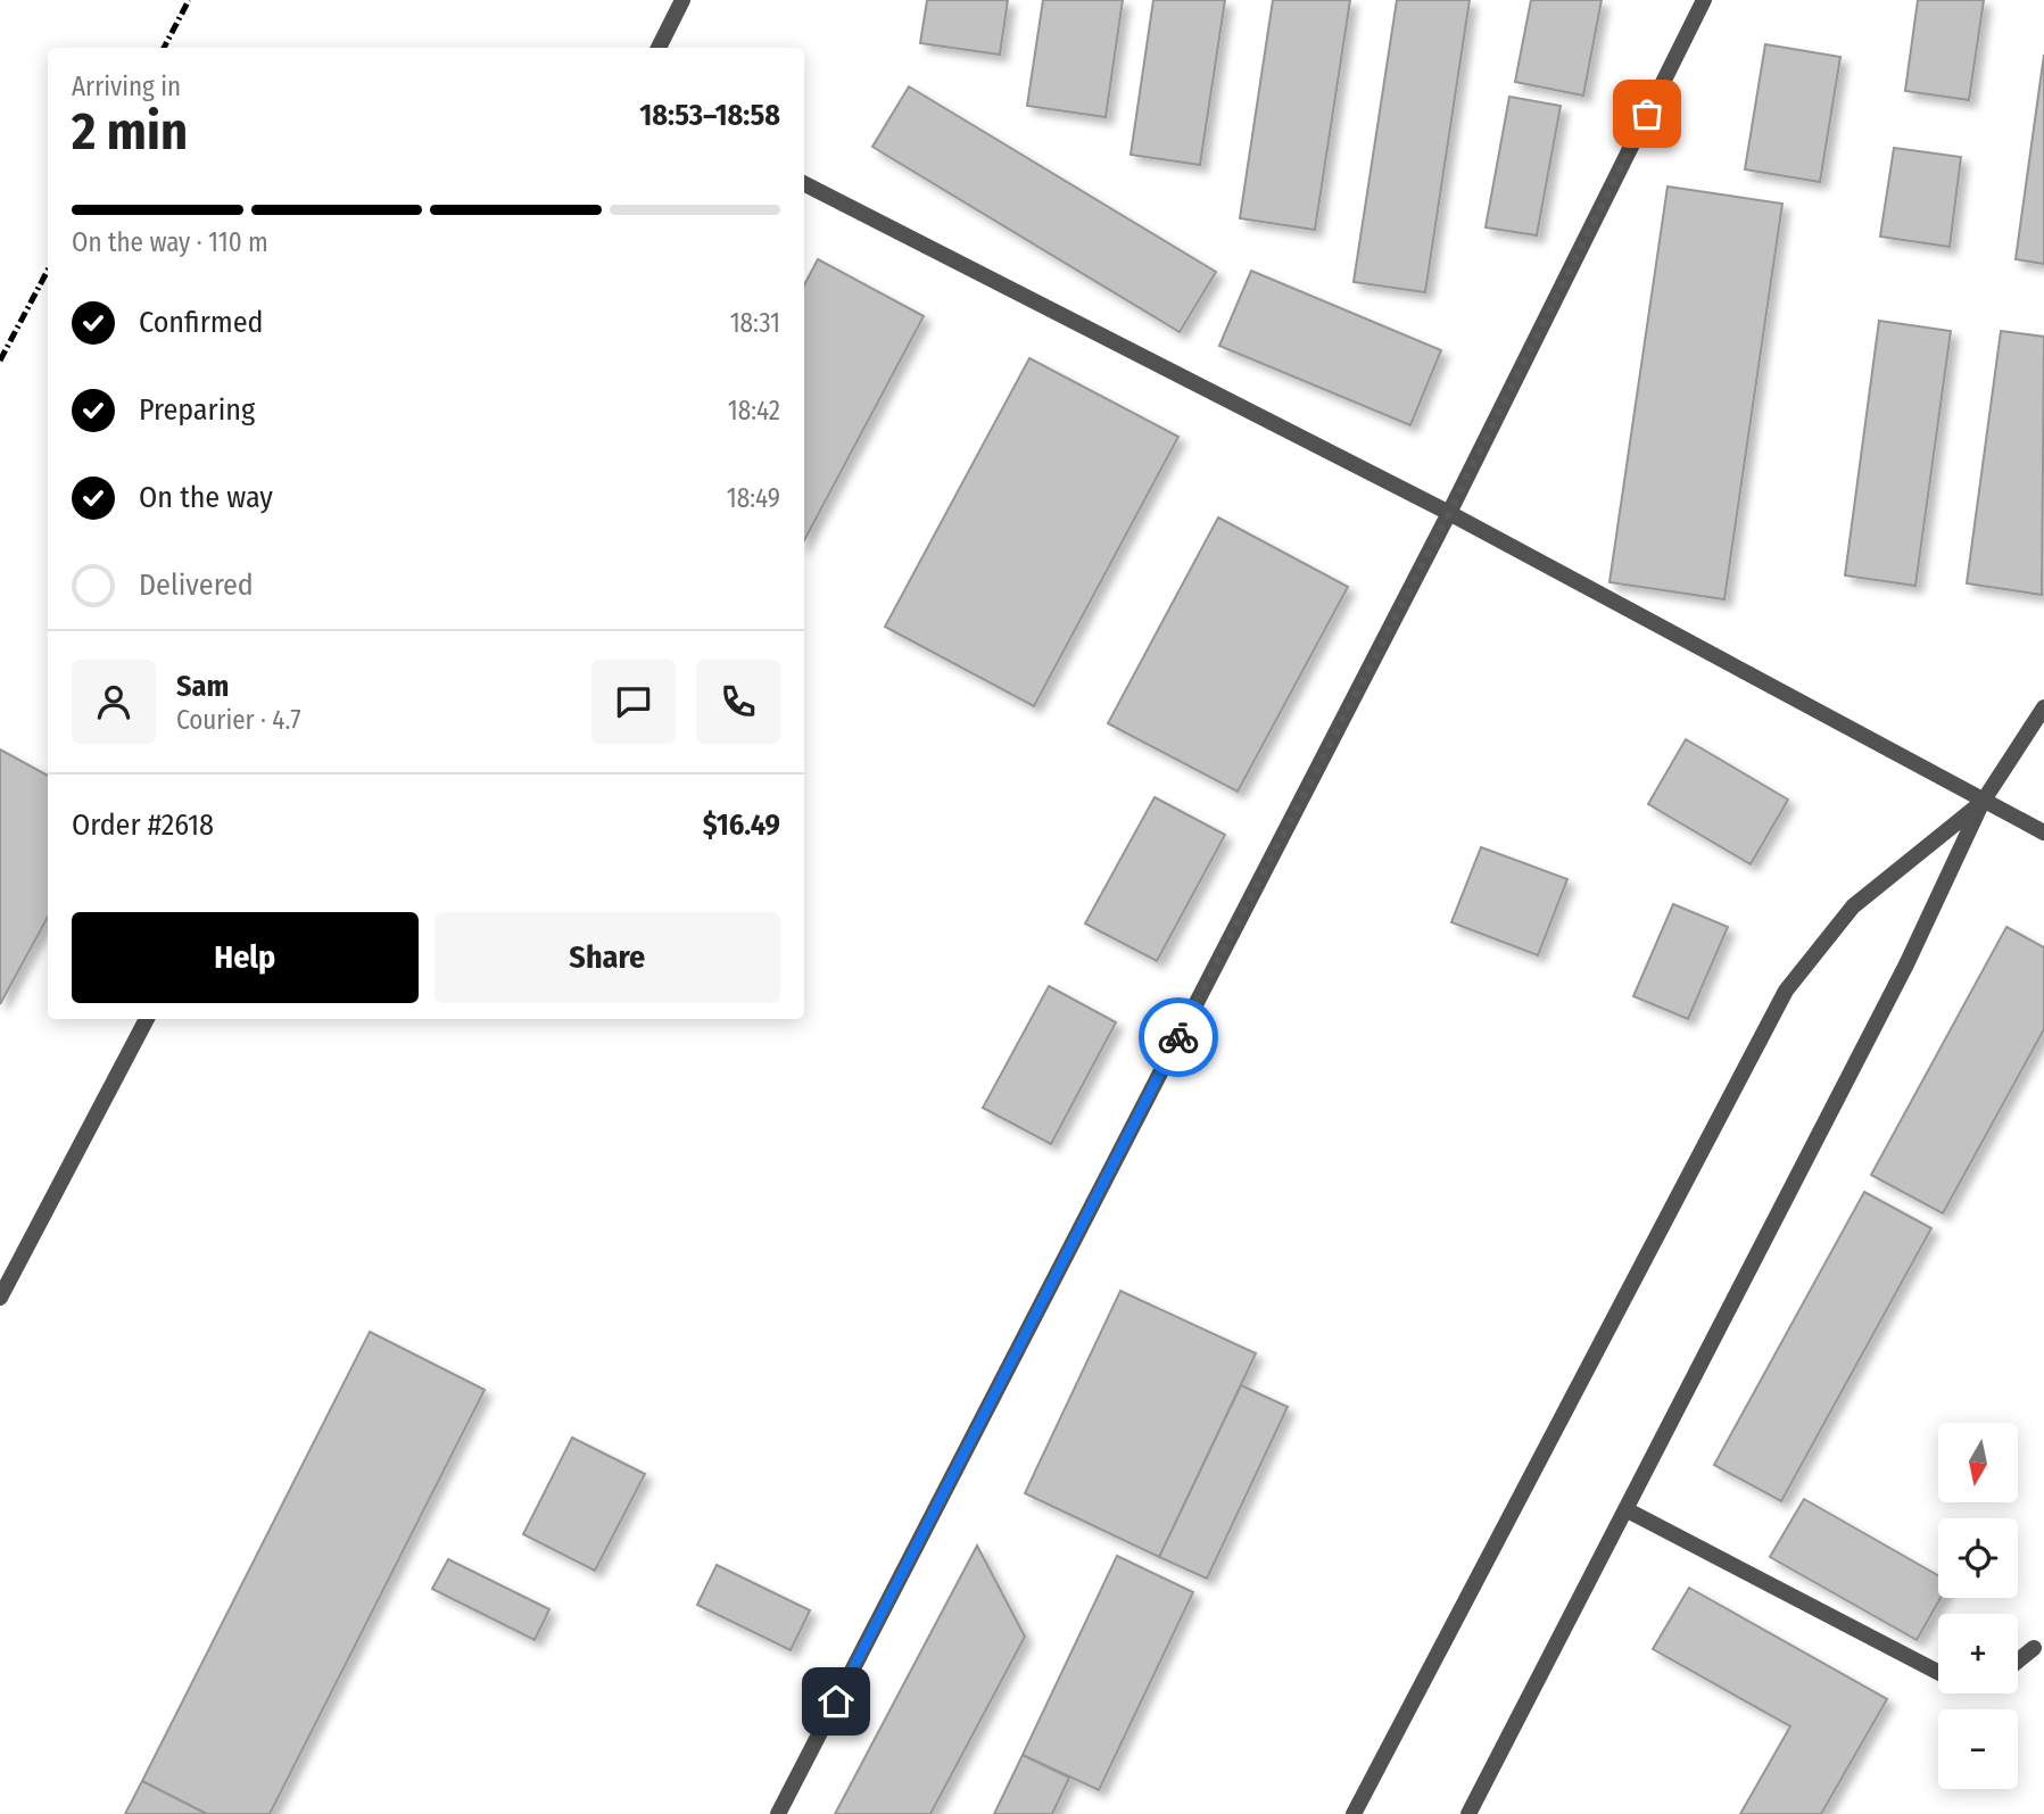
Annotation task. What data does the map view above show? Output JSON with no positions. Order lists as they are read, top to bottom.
{
  "north": "bottom",
  "page": {
    "heading": ["2 min", "Arriving in", "18:53–18:58"],
    "panel": [
      "Sam",
      "Courier · 4.7",
      "Order #2618",
      "$16.49"
    ],
    "bar": "On the way · 110 m",
    "list": [
      ["Confirmed", "18:31"],
      ["Preparing", "18:42"],
      ["On the way", "18:49"],
      "Delivered"
    ],
    "buttons": ["Help", "Share"],
    "map_buttons": ["+", "−"]
  }
}
